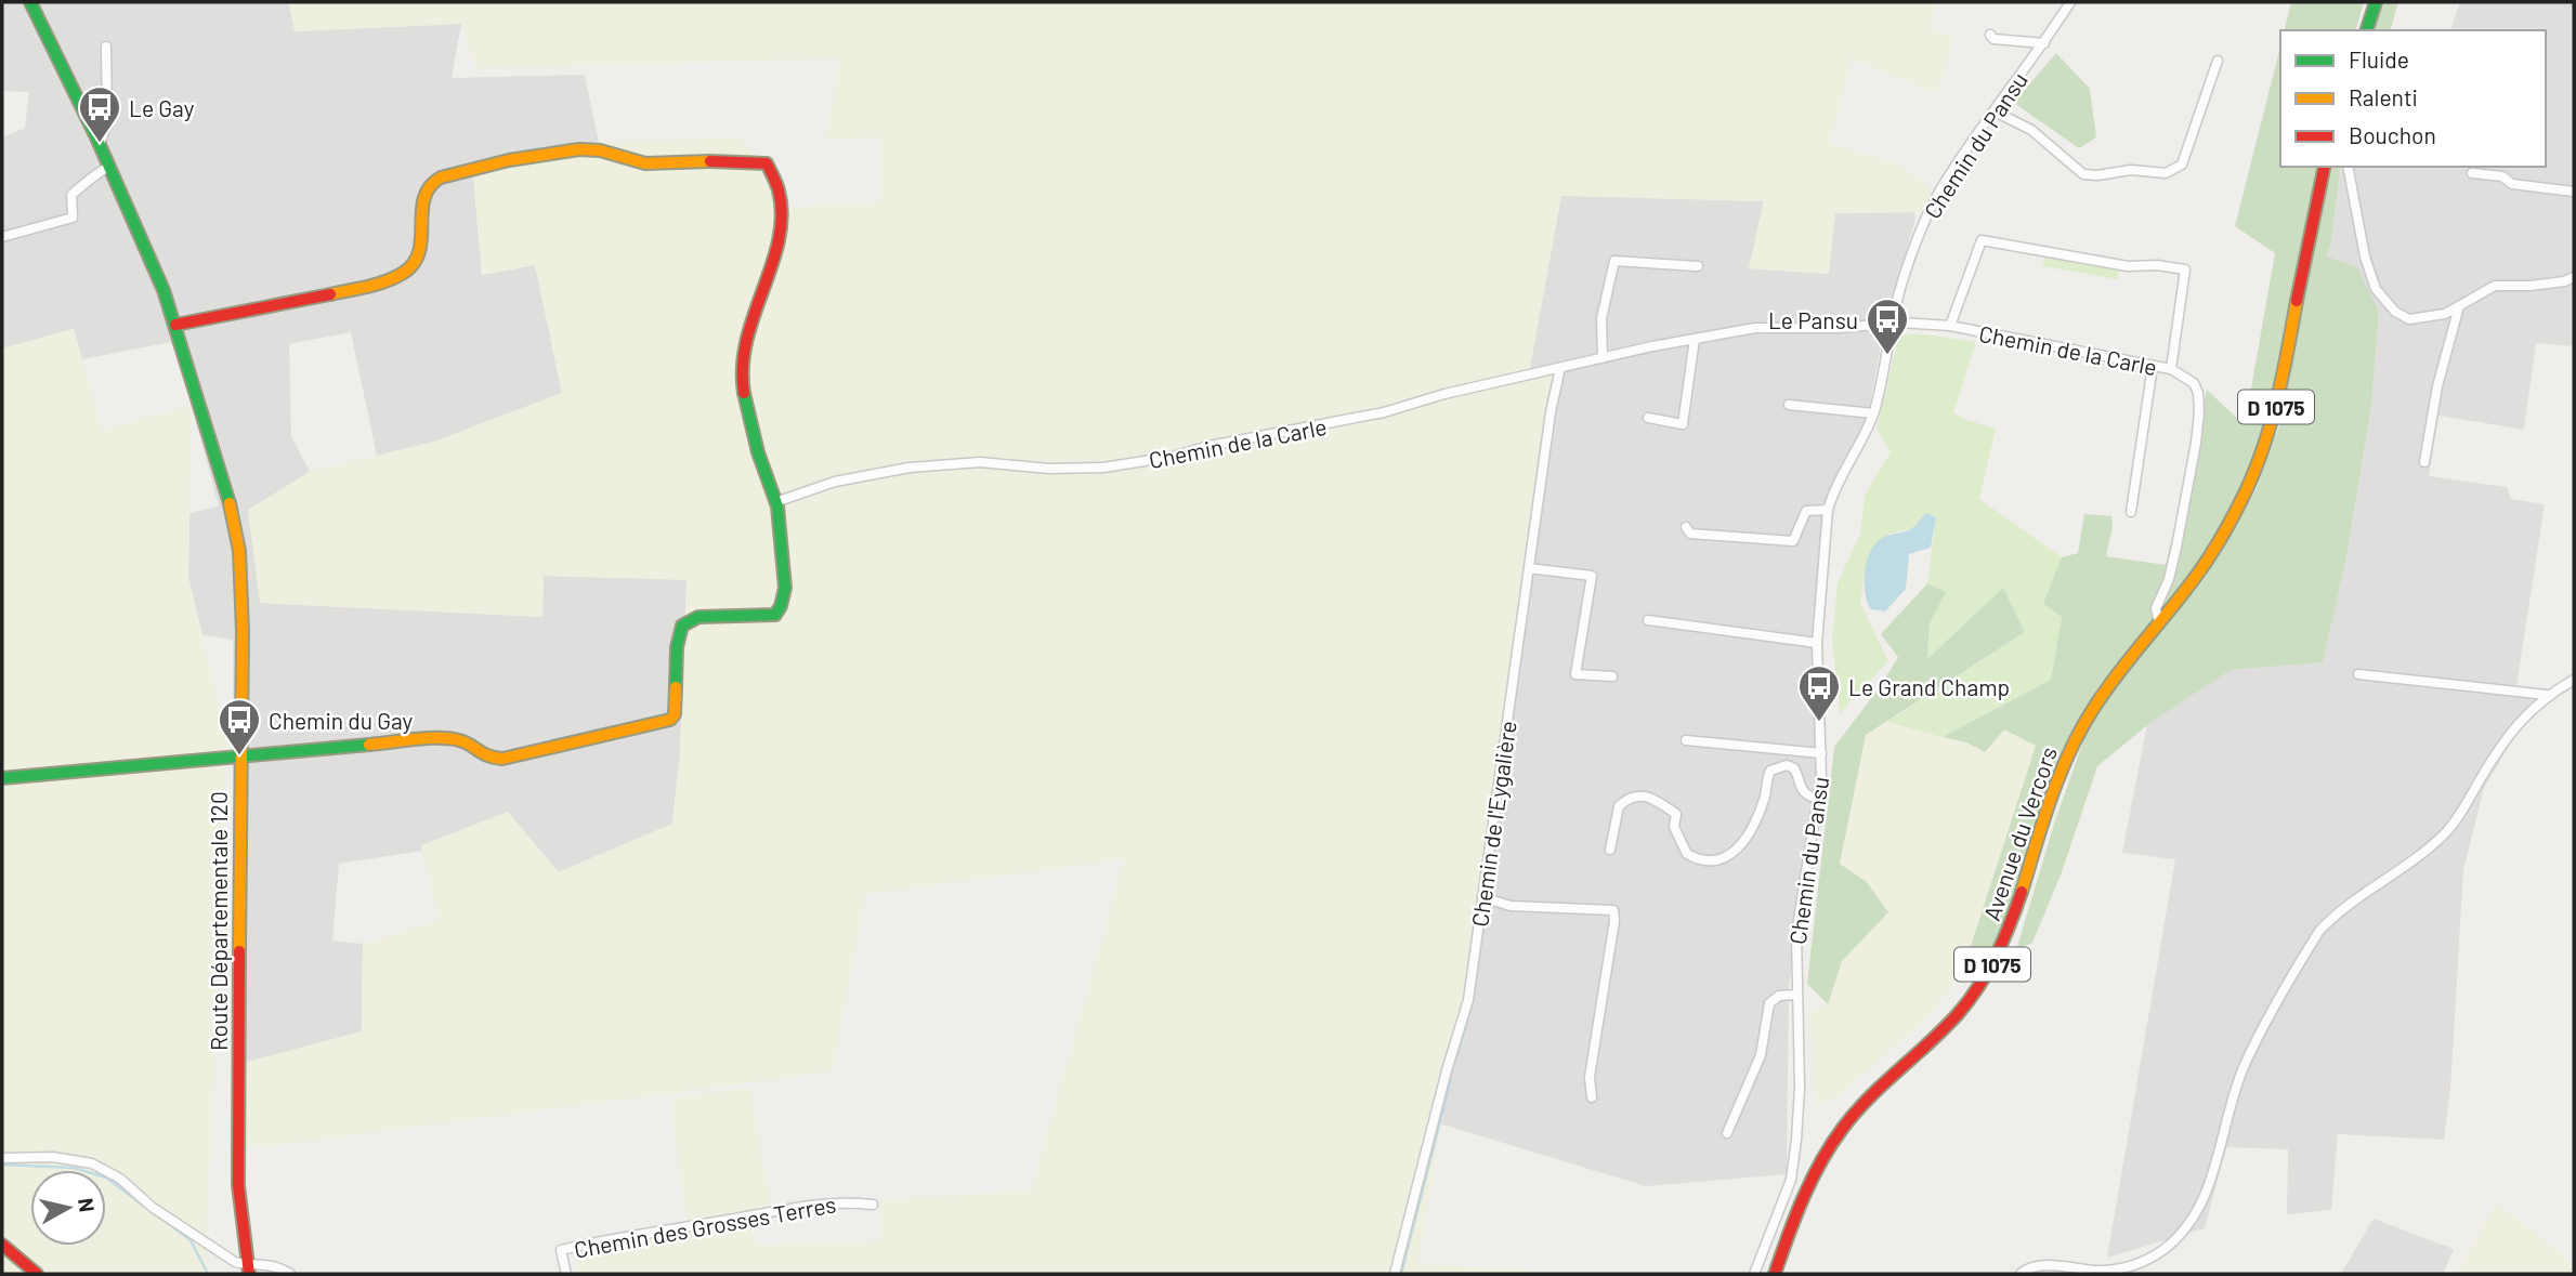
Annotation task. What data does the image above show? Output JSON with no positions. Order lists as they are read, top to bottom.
{
  "streets": {
    "street": [
      "Chemin du Pansu",
      "Chemin de la Carle",
      "D 1075",
      "Chemin de l'Eygalière",
      "Avenue du Vercors",
      "Route Départementale 120",
      "Chemin des Grosses Terres"
    ]
  },
  "crossings": [
    ["Chemin du Pansu", "Chemin de la Carle"],
    ["Chemin de la Carle", "Chemin de l'Eygalière"],
    ["Chemin de la Carle", "Avenue du Vercors"]
  ],
  "places": {
    "bus stop": [
      "Le Gay",
      "Le Pansu",
      "Le Grand Champ",
      "Chemin du Gay"
    ]
  },
  "legend": ["Fluide", "Ralenti", "Bouchon"],
  "north": "right"
}
